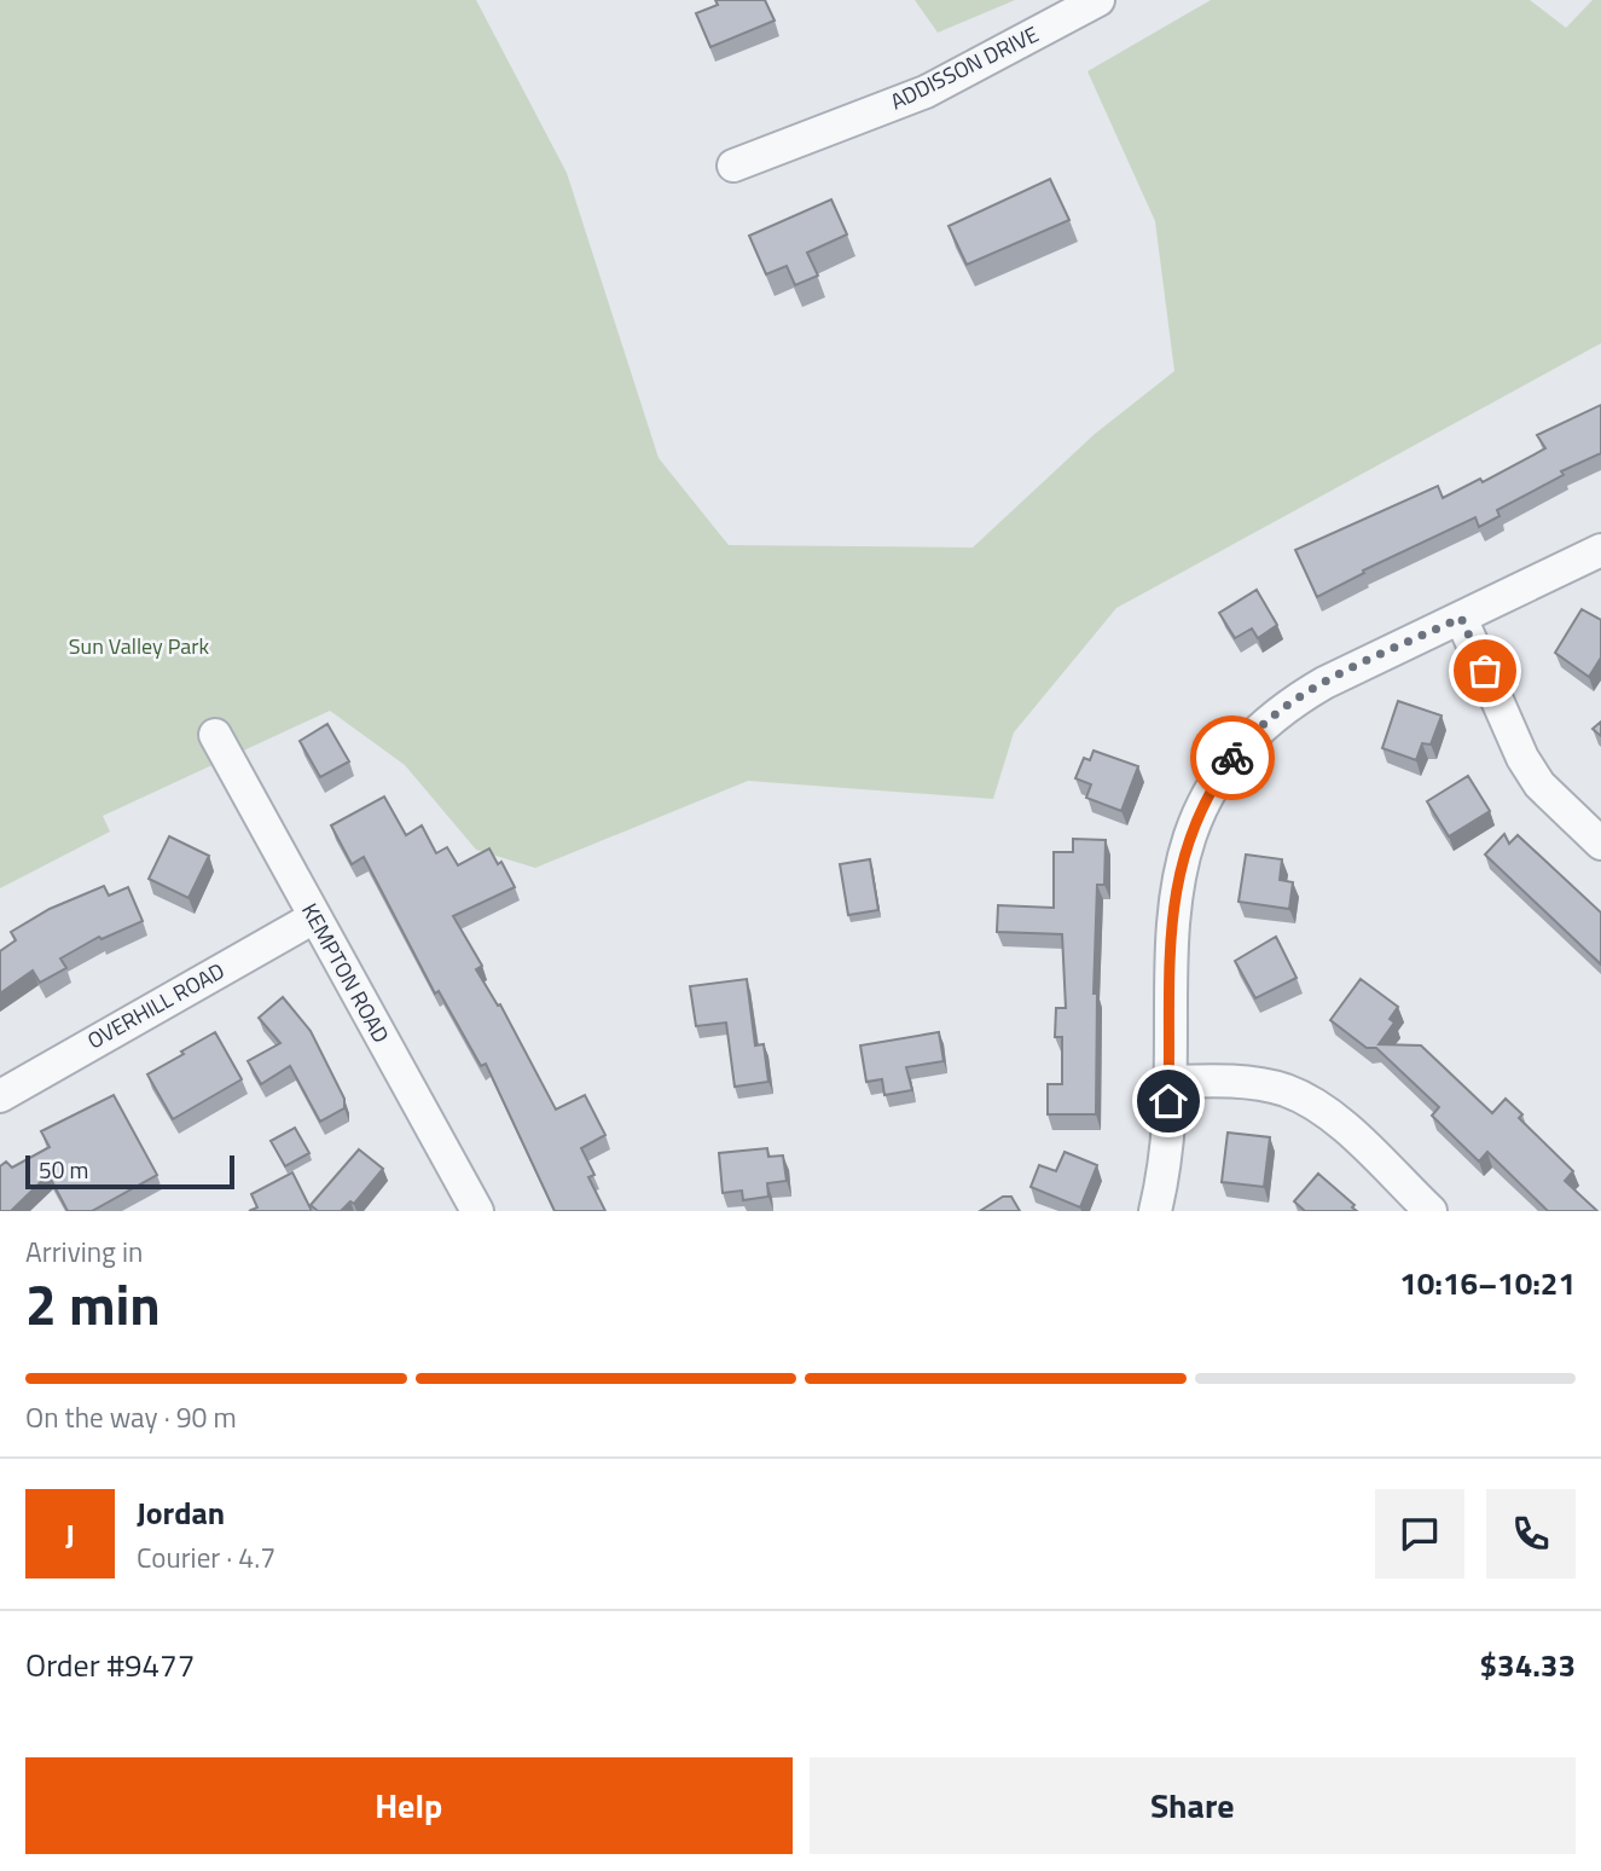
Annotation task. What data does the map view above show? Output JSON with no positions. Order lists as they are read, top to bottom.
{
  "streets": {
    "street": ["ADDISSON DRIVE", "KEMPTON ROAD", "OVERHILL ROAD"]
  },
  "crossings": [
    ["KEMPTON ROAD", "OVERHILL ROAD"]
  ],
  "parks": ["Sun Valley Park"],
  "scale_bar": "50 m",
  "page": {
    "scale": "50 m",
    "heading": ["2 min", "Arriving in", "10:16–10:21"],
    "panel": [
      "Jordan",
      "Courier · 4.7",
      "Order #9477",
      "$34.33"
    ],
    "bar": "On the way · 90 m",
    "round": "J",
    "buttons": ["Help", "Share"]
  }
}
